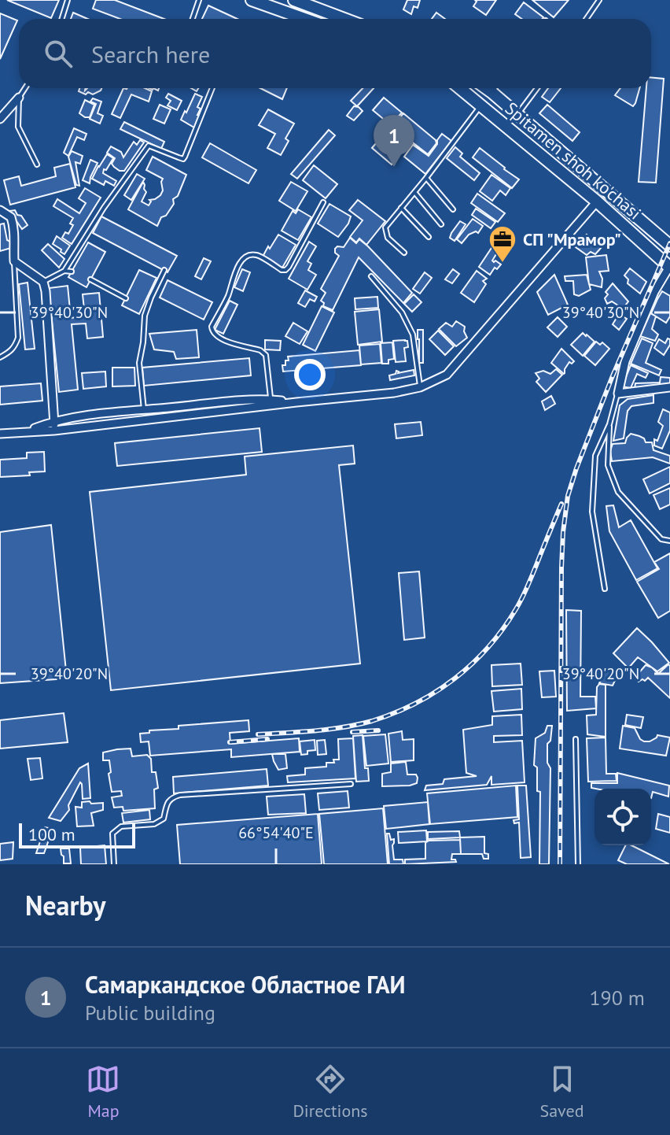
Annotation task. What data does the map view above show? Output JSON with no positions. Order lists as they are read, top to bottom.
{
  "streets": {
    "main road": ["Spitamen shoh ko'chasi"]
  },
  "places": {
    "office": ["СП \"Мрамор\""]
  },
  "scale_bar": "100 m",
  "page": {
    "search": "Search here",
    "pins": "1",
    "scale": "100 m",
    "heading": "Nearby",
    "list": [
      {
        "mark": "1",
        "name": "Самаркандское Областное ГАИ",
        "note": "Public building",
        "value": "190 m"
      }
    ],
    "nav": ["Map", "Directions", "Saved"]
  },
  "coordinates": ["39°40'30\"N", "39°40'20\"N", "66°54'40\"E"]
}
